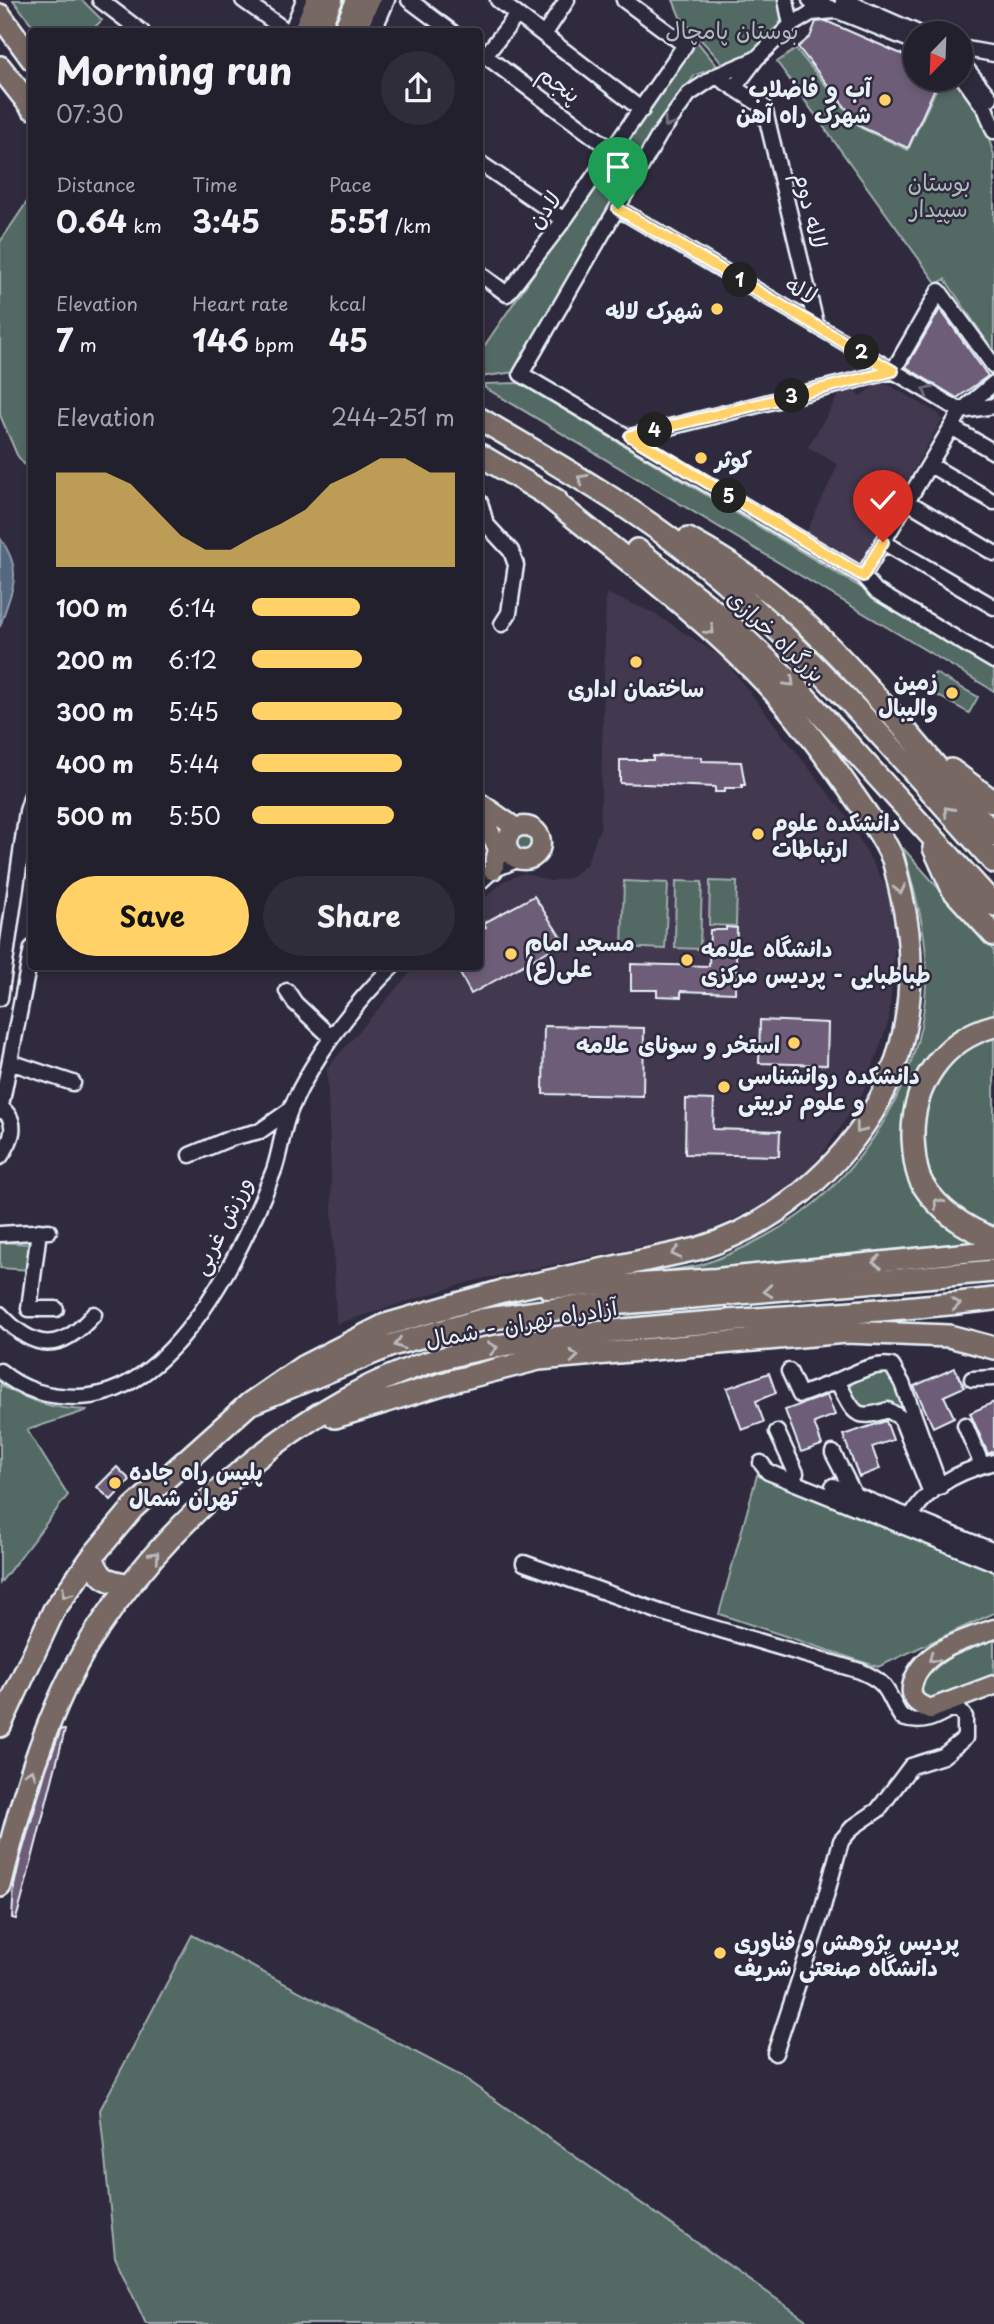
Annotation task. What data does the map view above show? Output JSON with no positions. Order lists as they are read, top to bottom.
{
  "streets": {
    "highway": ["بزرگراه خرازی", "آزادراه تهران - شمال"],
    "street": [
      "پنجم",
      "لادن",
      "لاله دوم",
      "لاله",
      "ورزش غربی"
    ]
  },
  "crossings": [
    ["پنجم", "لادن"],
    ["لاله دوم", "لاله"]
  ],
  "parks": ["بوستان پامچال", "بوستان سپیدار"],
  "places": [
    "آب و فاضلاب شهرک راه آهن",
    "شهرک لاله",
    "کوثر",
    "ساختمان اداری",
    "زمین والیبال",
    "دانشکده علوم ارتباطات",
    "مسجد امام علی(ع)",
    "دانشگاه علامه طباطبایی - پردیس مرکزی",
    "استخر و سونای علامه",
    "دانشکده روانشناسی و علوم تربیتی",
    "پلیس راه جاده تهران شمال",
    "پردیس پژوهش و فناوری دانشگاه صنعتی شریف"
  ],
  "north": "bottom left",
  "page": {
    "heading": ["Morning run", "07:30"],
    "stats": [
      ["Distance", "0.64 km"],
      ["Time", "3:45"],
      ["Pace", "5:51 /km"],
      ["Elevation", "7 m"],
      ["Heart rate", "146 bpm"],
      ["kcal", "45"]
    ],
    "pins": [
      "1",
      "2",
      "3",
      "4",
      "5"
    ],
    "chart": ["Elevation", "244–251 m"],
    "list": [
      {
        "name": "100 m",
        "note": "6:14"
      },
      {
        "name": "200 m",
        "note": "6:12"
      },
      {
        "name": "300 m",
        "note": "5:45"
      },
      {
        "name": "400 m",
        "note": "5:44"
      },
      {
        "name": "500 m",
        "note": "5:50"
      }
    ],
    "buttons": ["Save", "Share"]
  }
}
